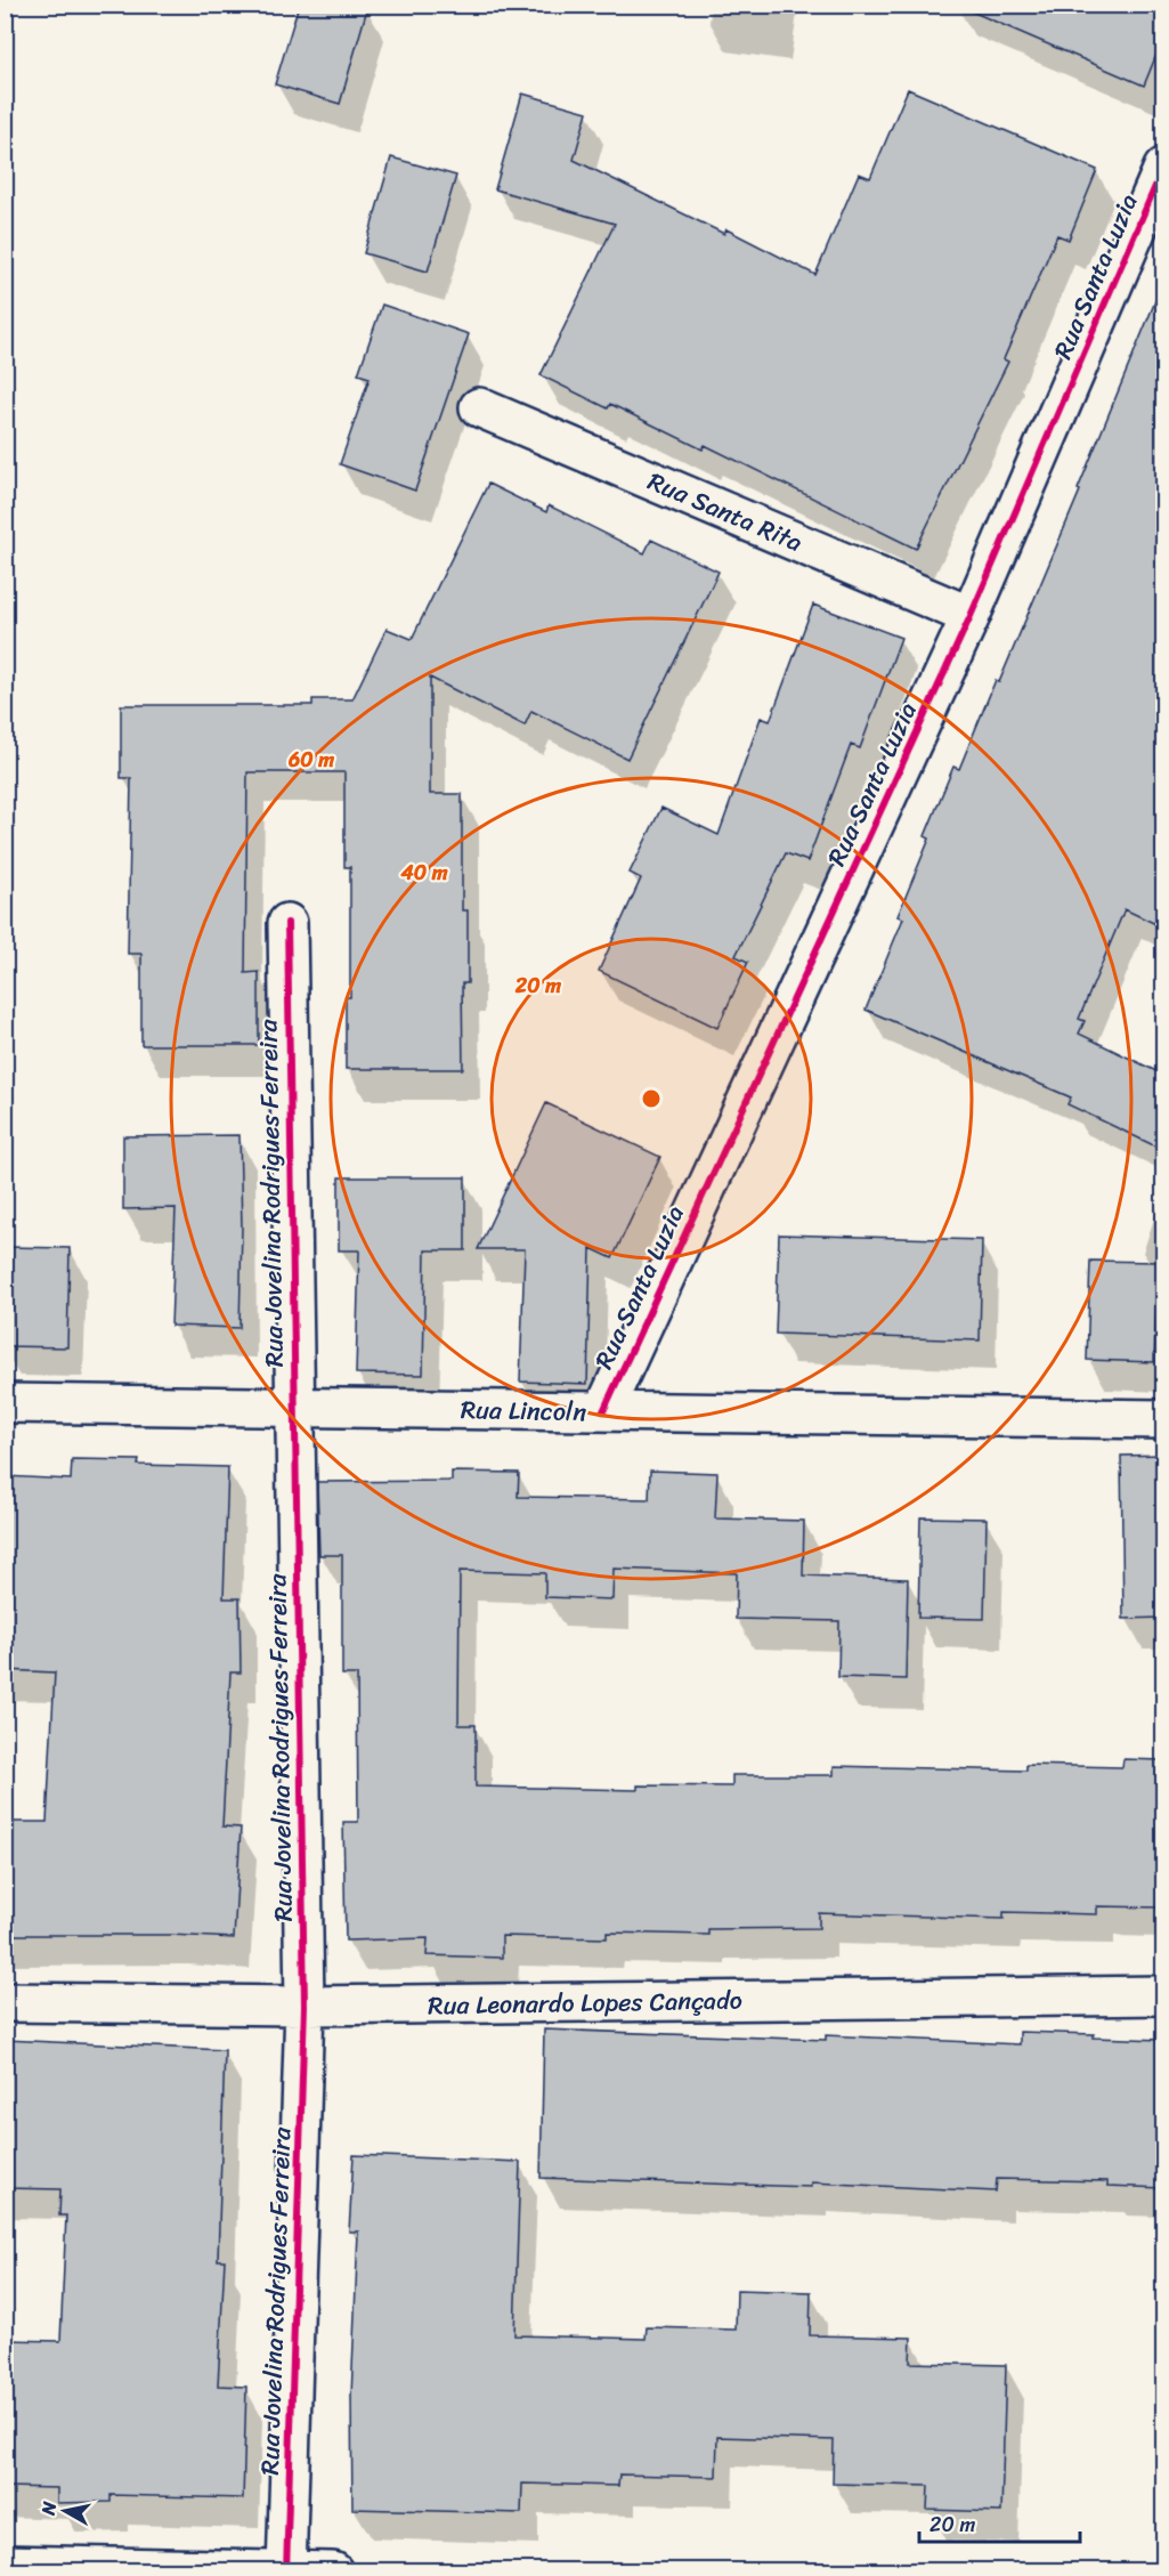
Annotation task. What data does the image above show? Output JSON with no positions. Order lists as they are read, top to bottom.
{
  "streets": {
    "street": [
      "Rua Santa Luzia",
      "Rua Santa Rita",
      "Rua Jovelina Rodrigues Ferreira",
      "Rua Lincoln",
      "Rua Leonardo Lopes Cançado"
    ]
  },
  "crossings": [
    ["Rua Santa Luzia", "Rua Santa Rita"],
    ["Rua Santa Luzia", "Rua Lincoln"],
    ["Rua Jovelina Rodrigues Ferreira", "Rua Lincoln"],
    ["Rua Jovelina Rodrigues Ferreira", "Rua Leonardo Lopes Cançado"]
  ],
  "scale_bar": "20 m",
  "north": "left",
  "rings": ["60 m", "40 m", "20 m"]
}
